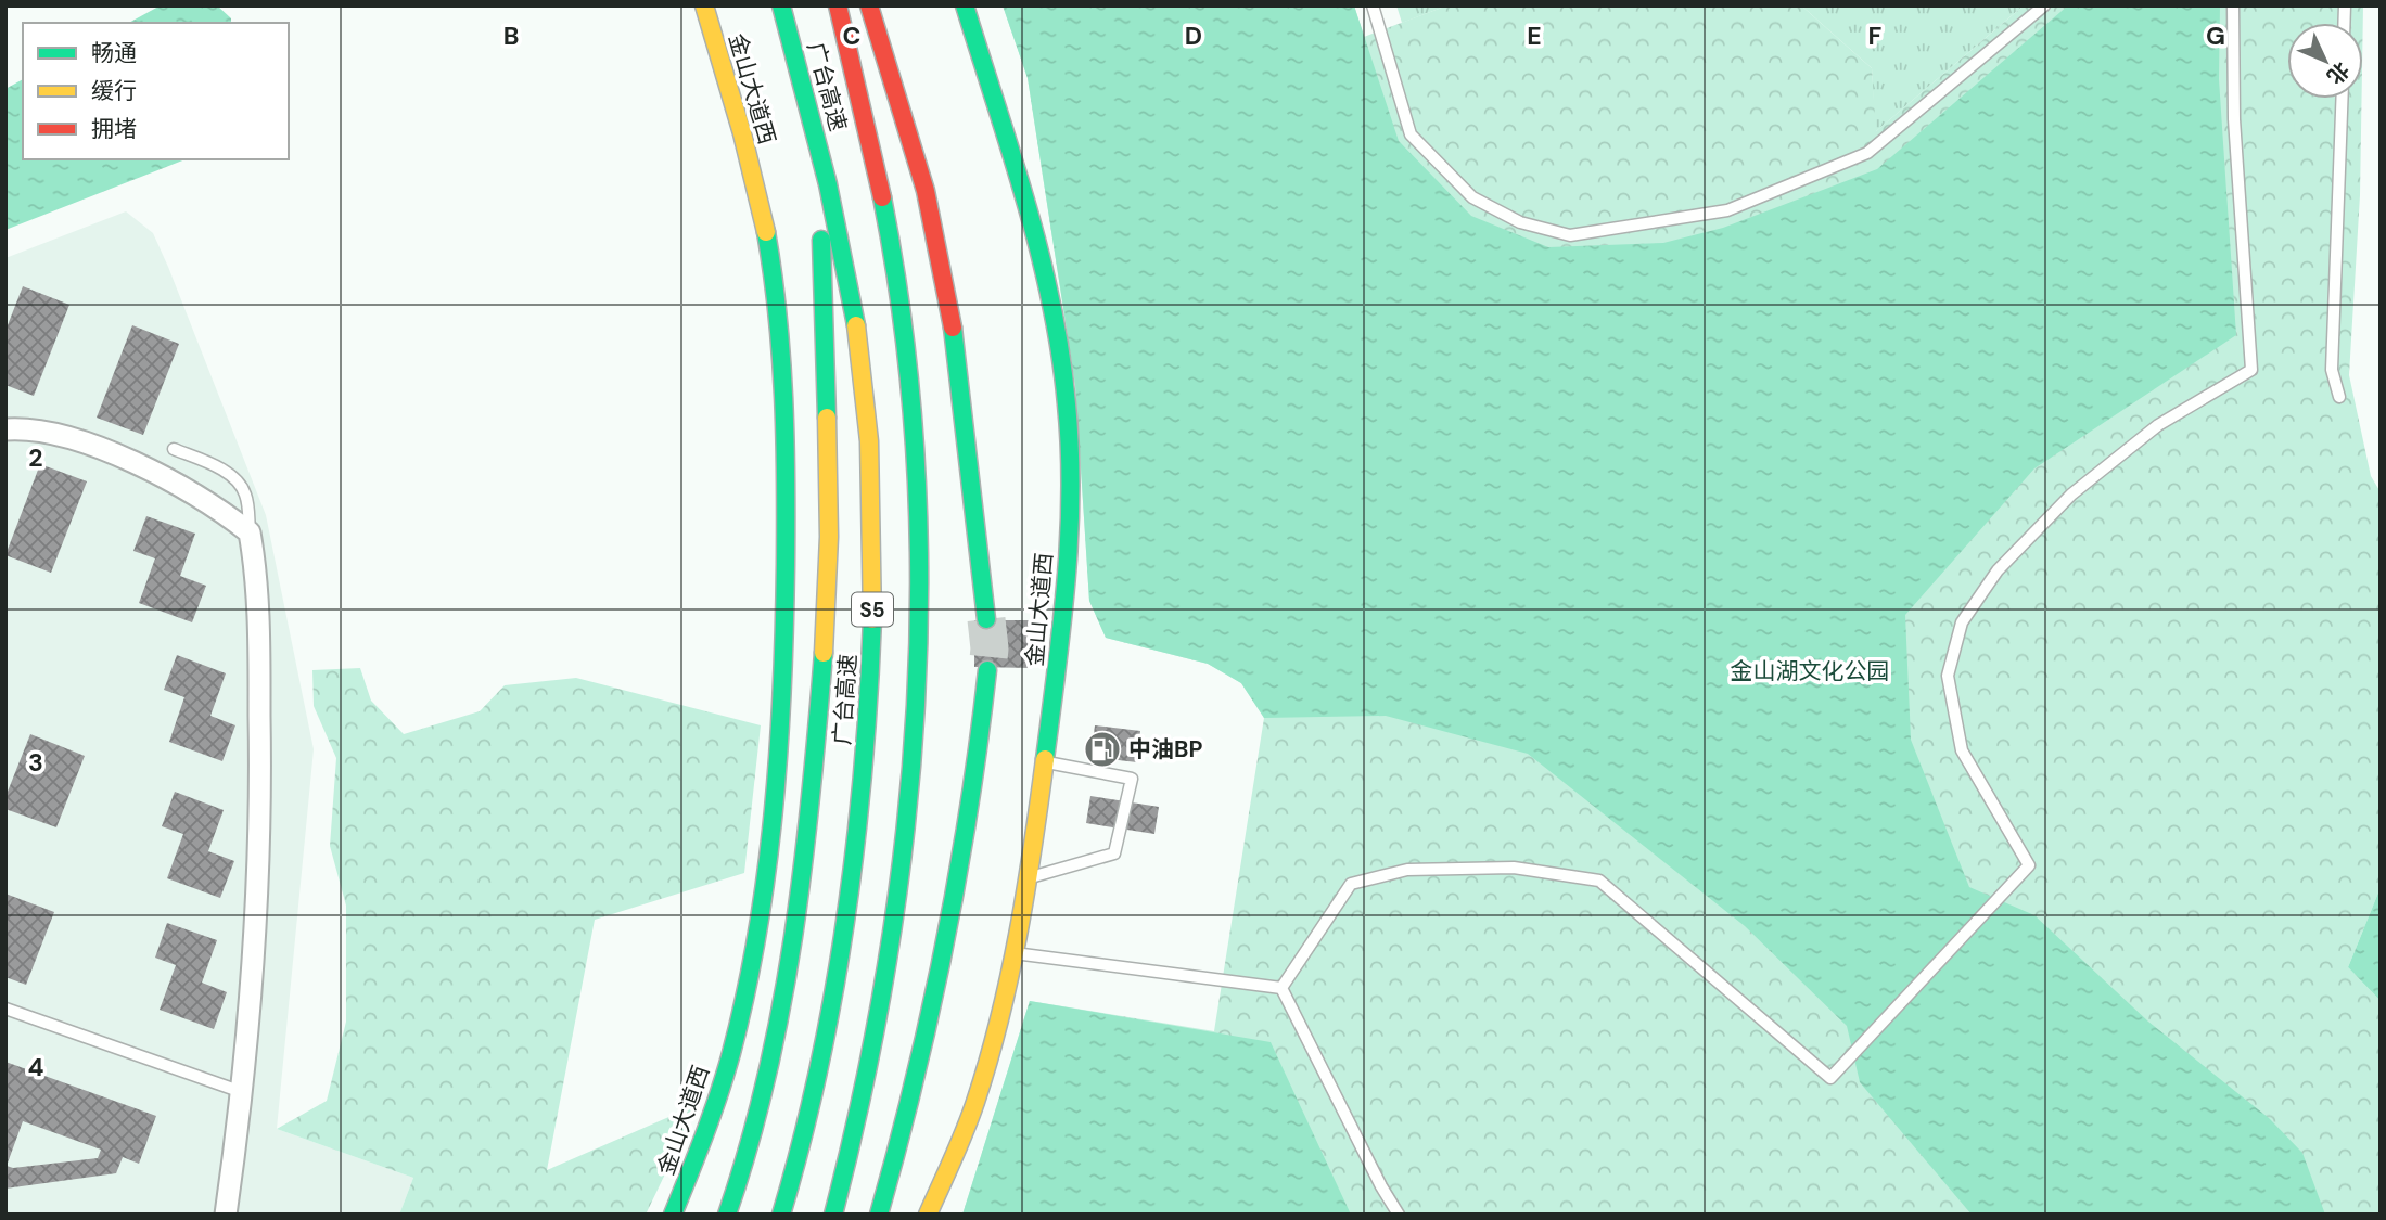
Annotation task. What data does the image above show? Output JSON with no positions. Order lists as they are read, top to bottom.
{
  "streets": {
    "main road": ["广台高速", "金山大道西", "S5"]
  },
  "parks": ["金山湖文化公园"],
  "places": {
    "fuel station": ["中油BP"]
  },
  "legend": ["畅通", "缓行", "拥堵"],
  "north": "bottom right",
  "grid": {
    "columns": [
      "B",
      "C",
      "D",
      "E",
      "F",
      "G"
    ],
    "rows": ["2", "3", "4"]
  }
}
